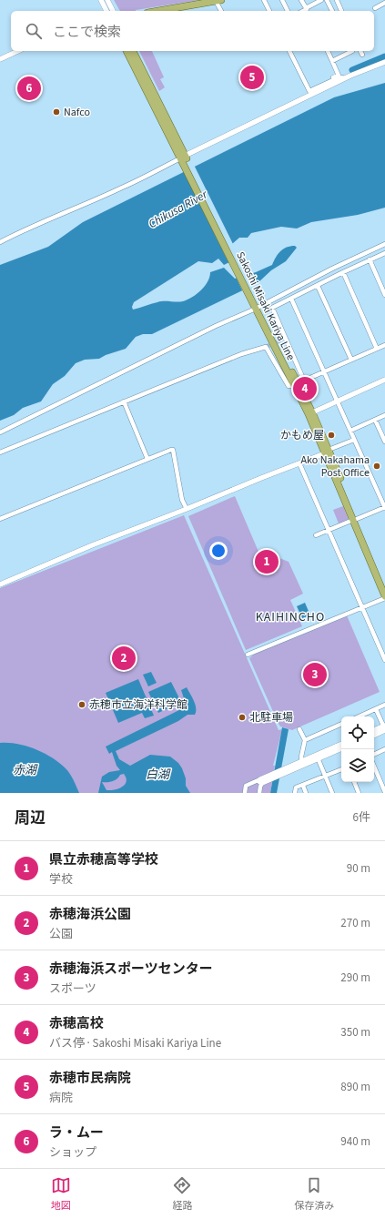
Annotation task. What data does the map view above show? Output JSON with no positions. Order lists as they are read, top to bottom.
{
  "streets": {
    "main road": ["Sakoshi Misaki Kariya Line"]
  },
  "districts": ["KAIHINCHO"],
  "water": ["Chikusa River", "赤湖", "白湖"],
  "places": [
    "Nafco",
    "かもめ屋",
    "Ako Nakahama Post Office",
    "赤穂市立海洋科学館",
    "北駐車場"
  ],
  "page": {
    "search": "ここで検索",
    "pins": [
      "5",
      "6",
      "4",
      "1",
      "2",
      "3"
    ],
    "heading": ["周辺", "6件"],
    "list": [
      {
        "mark": "1",
        "name": "県立赤穂高等学校",
        "note": "学校",
        "value": "90 m"
      },
      {
        "mark": "2",
        "name": "赤穂海浜公園",
        "note": "公園",
        "value": "270 m"
      },
      {
        "mark": "3",
        "name": "赤穂海浜スポーツセンター",
        "note": "スポーツ",
        "value": "290 m"
      },
      {
        "mark": "4",
        "name": "赤穂高校",
        "note": "バス停 · Sakoshi Misaki Kariya Line",
        "value": "350 m"
      },
      {
        "mark": "5",
        "name": "赤穂市民病院",
        "note": "病院",
        "value": "890 m"
      },
      {
        "mark": "6",
        "name": "ラ・ムー",
        "note": "ショップ",
        "value": "940 m"
      }
    ],
    "nav": ["地図", "経路", "保存済み"]
  }
}
